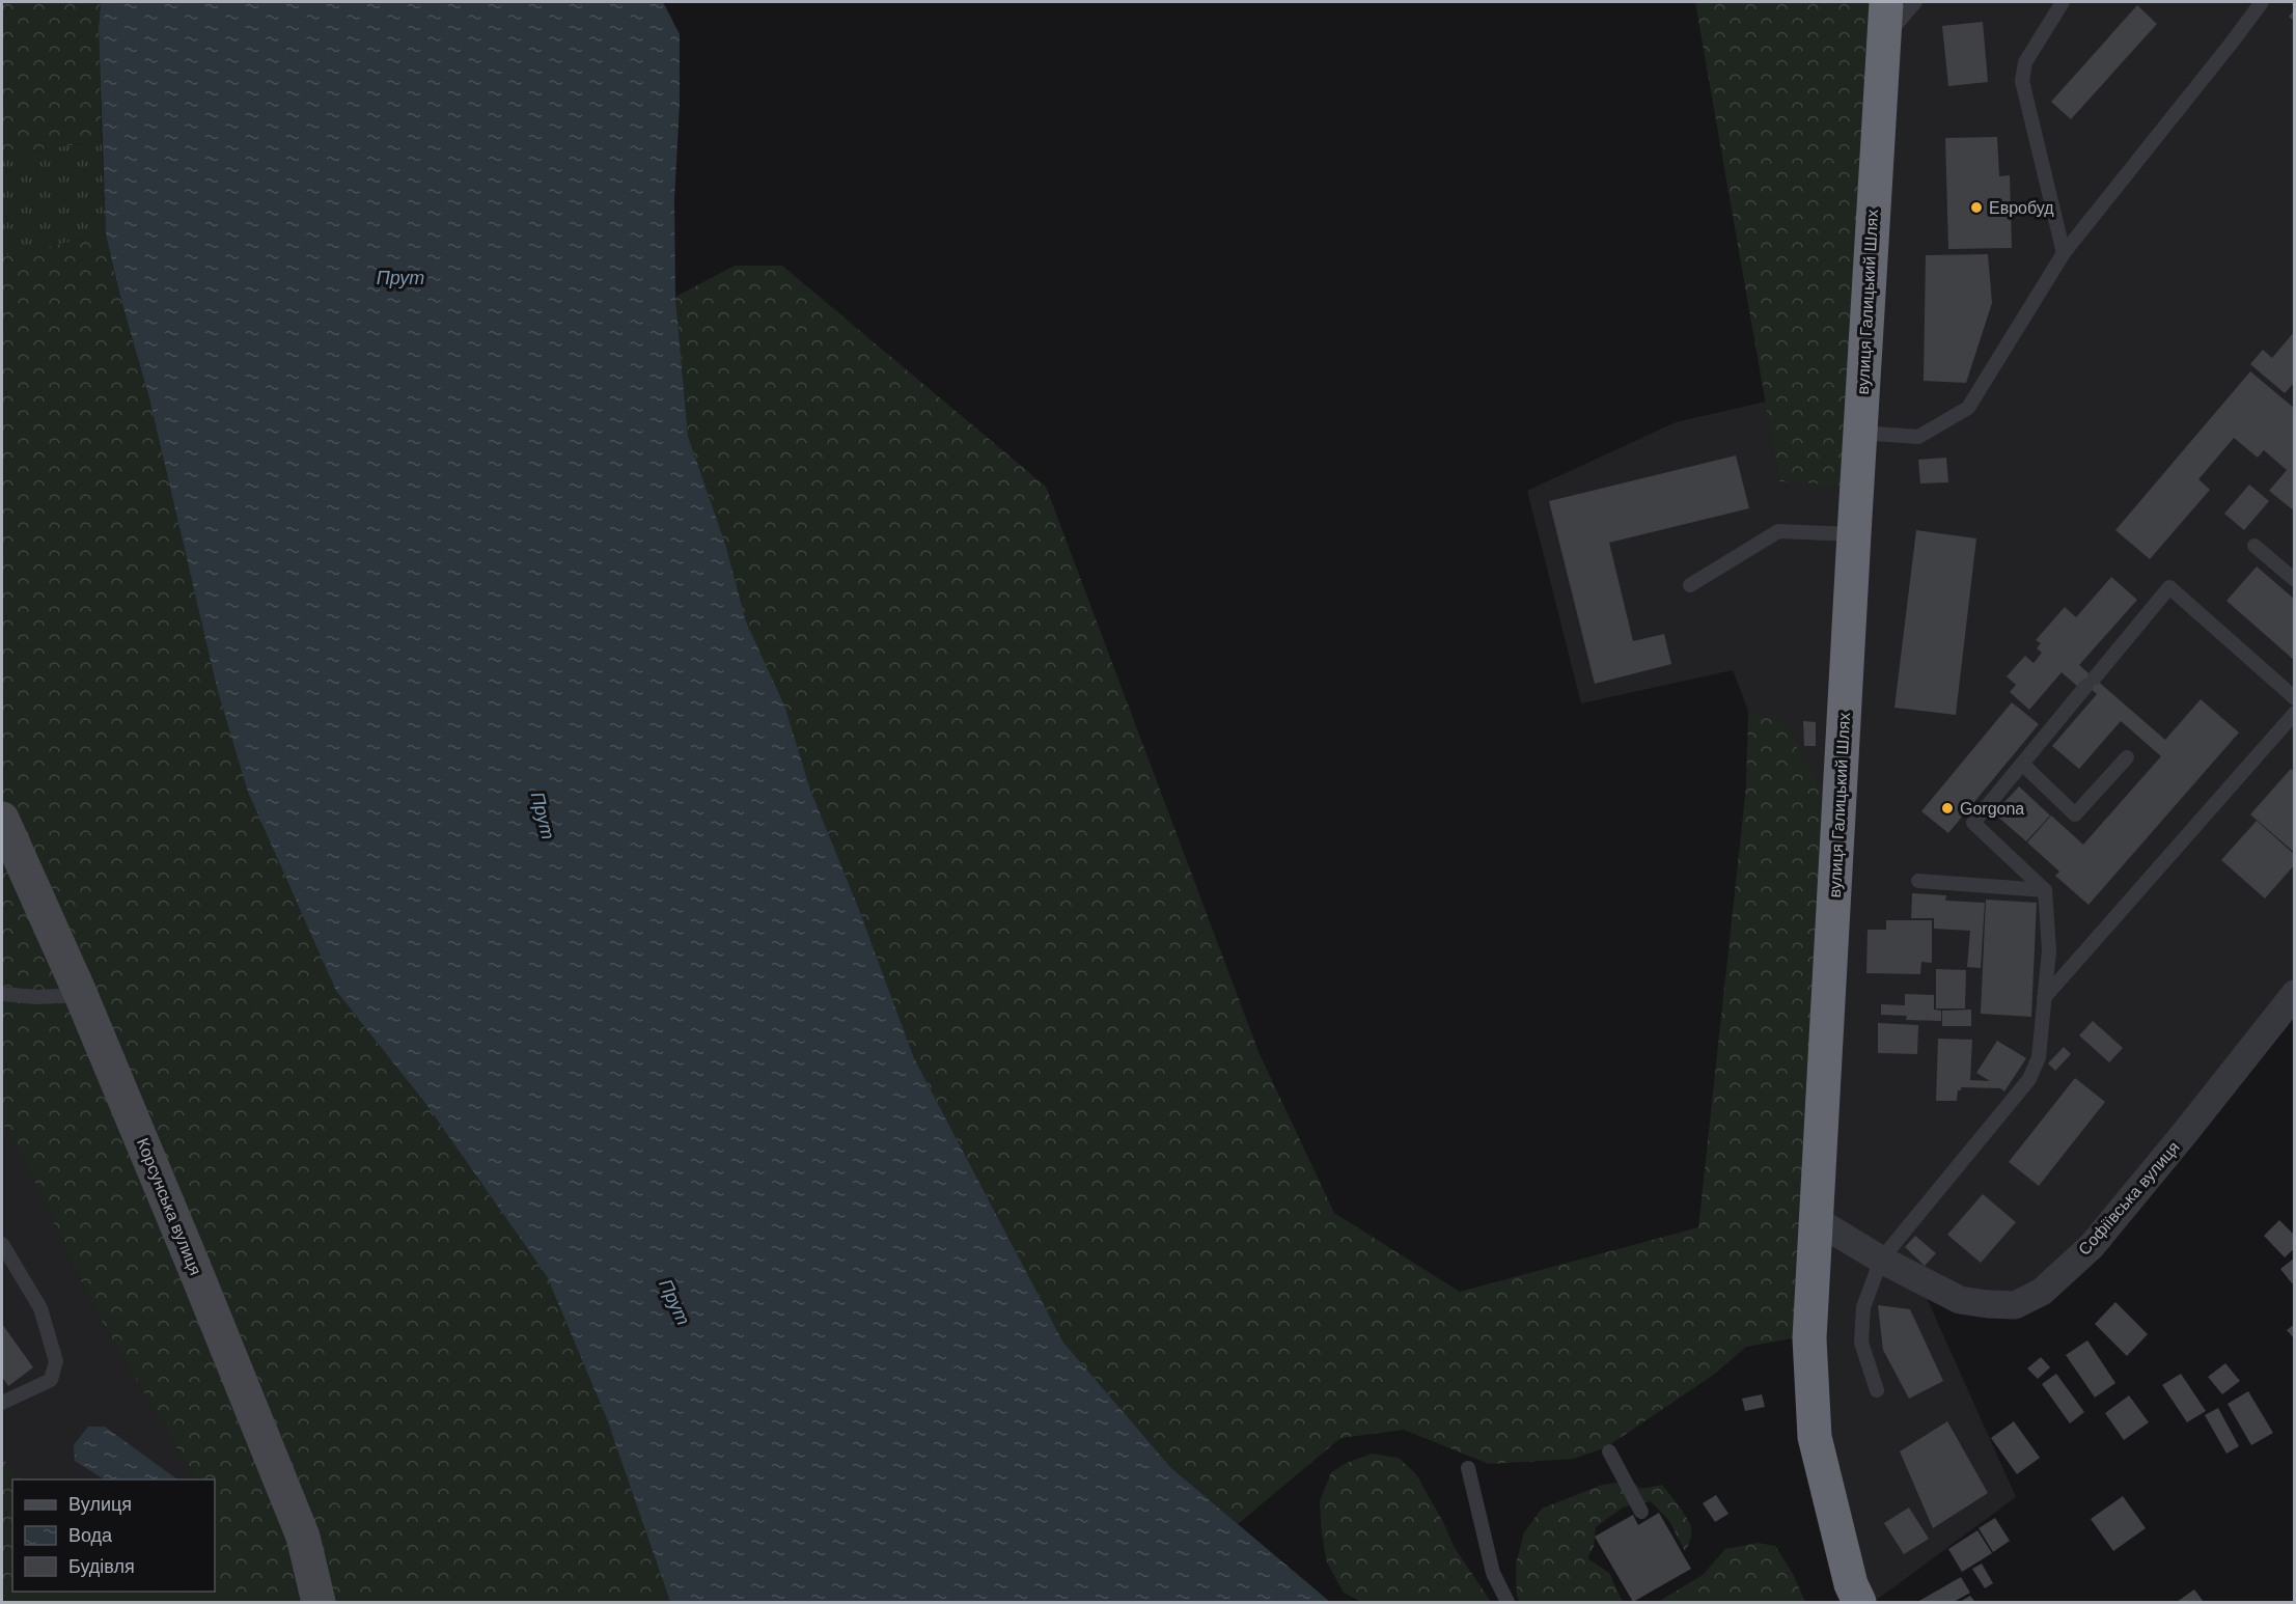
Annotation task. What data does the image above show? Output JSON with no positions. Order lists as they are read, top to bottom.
{
  "streets": {
    "highway": ["вулиця Галицький Шлях"],
    "main road": ["Корсунська вулиця"],
    "street": ["Софіївська вулиця"]
  },
  "crossings": [
    ["вулиця Галицький Шлях", "Софіївська вулиця"]
  ],
  "water": ["Прут"],
  "places": ["Евробуд", "Gorgona"],
  "legend": ["Вулиця", "Вода", "Будівля"]
}
